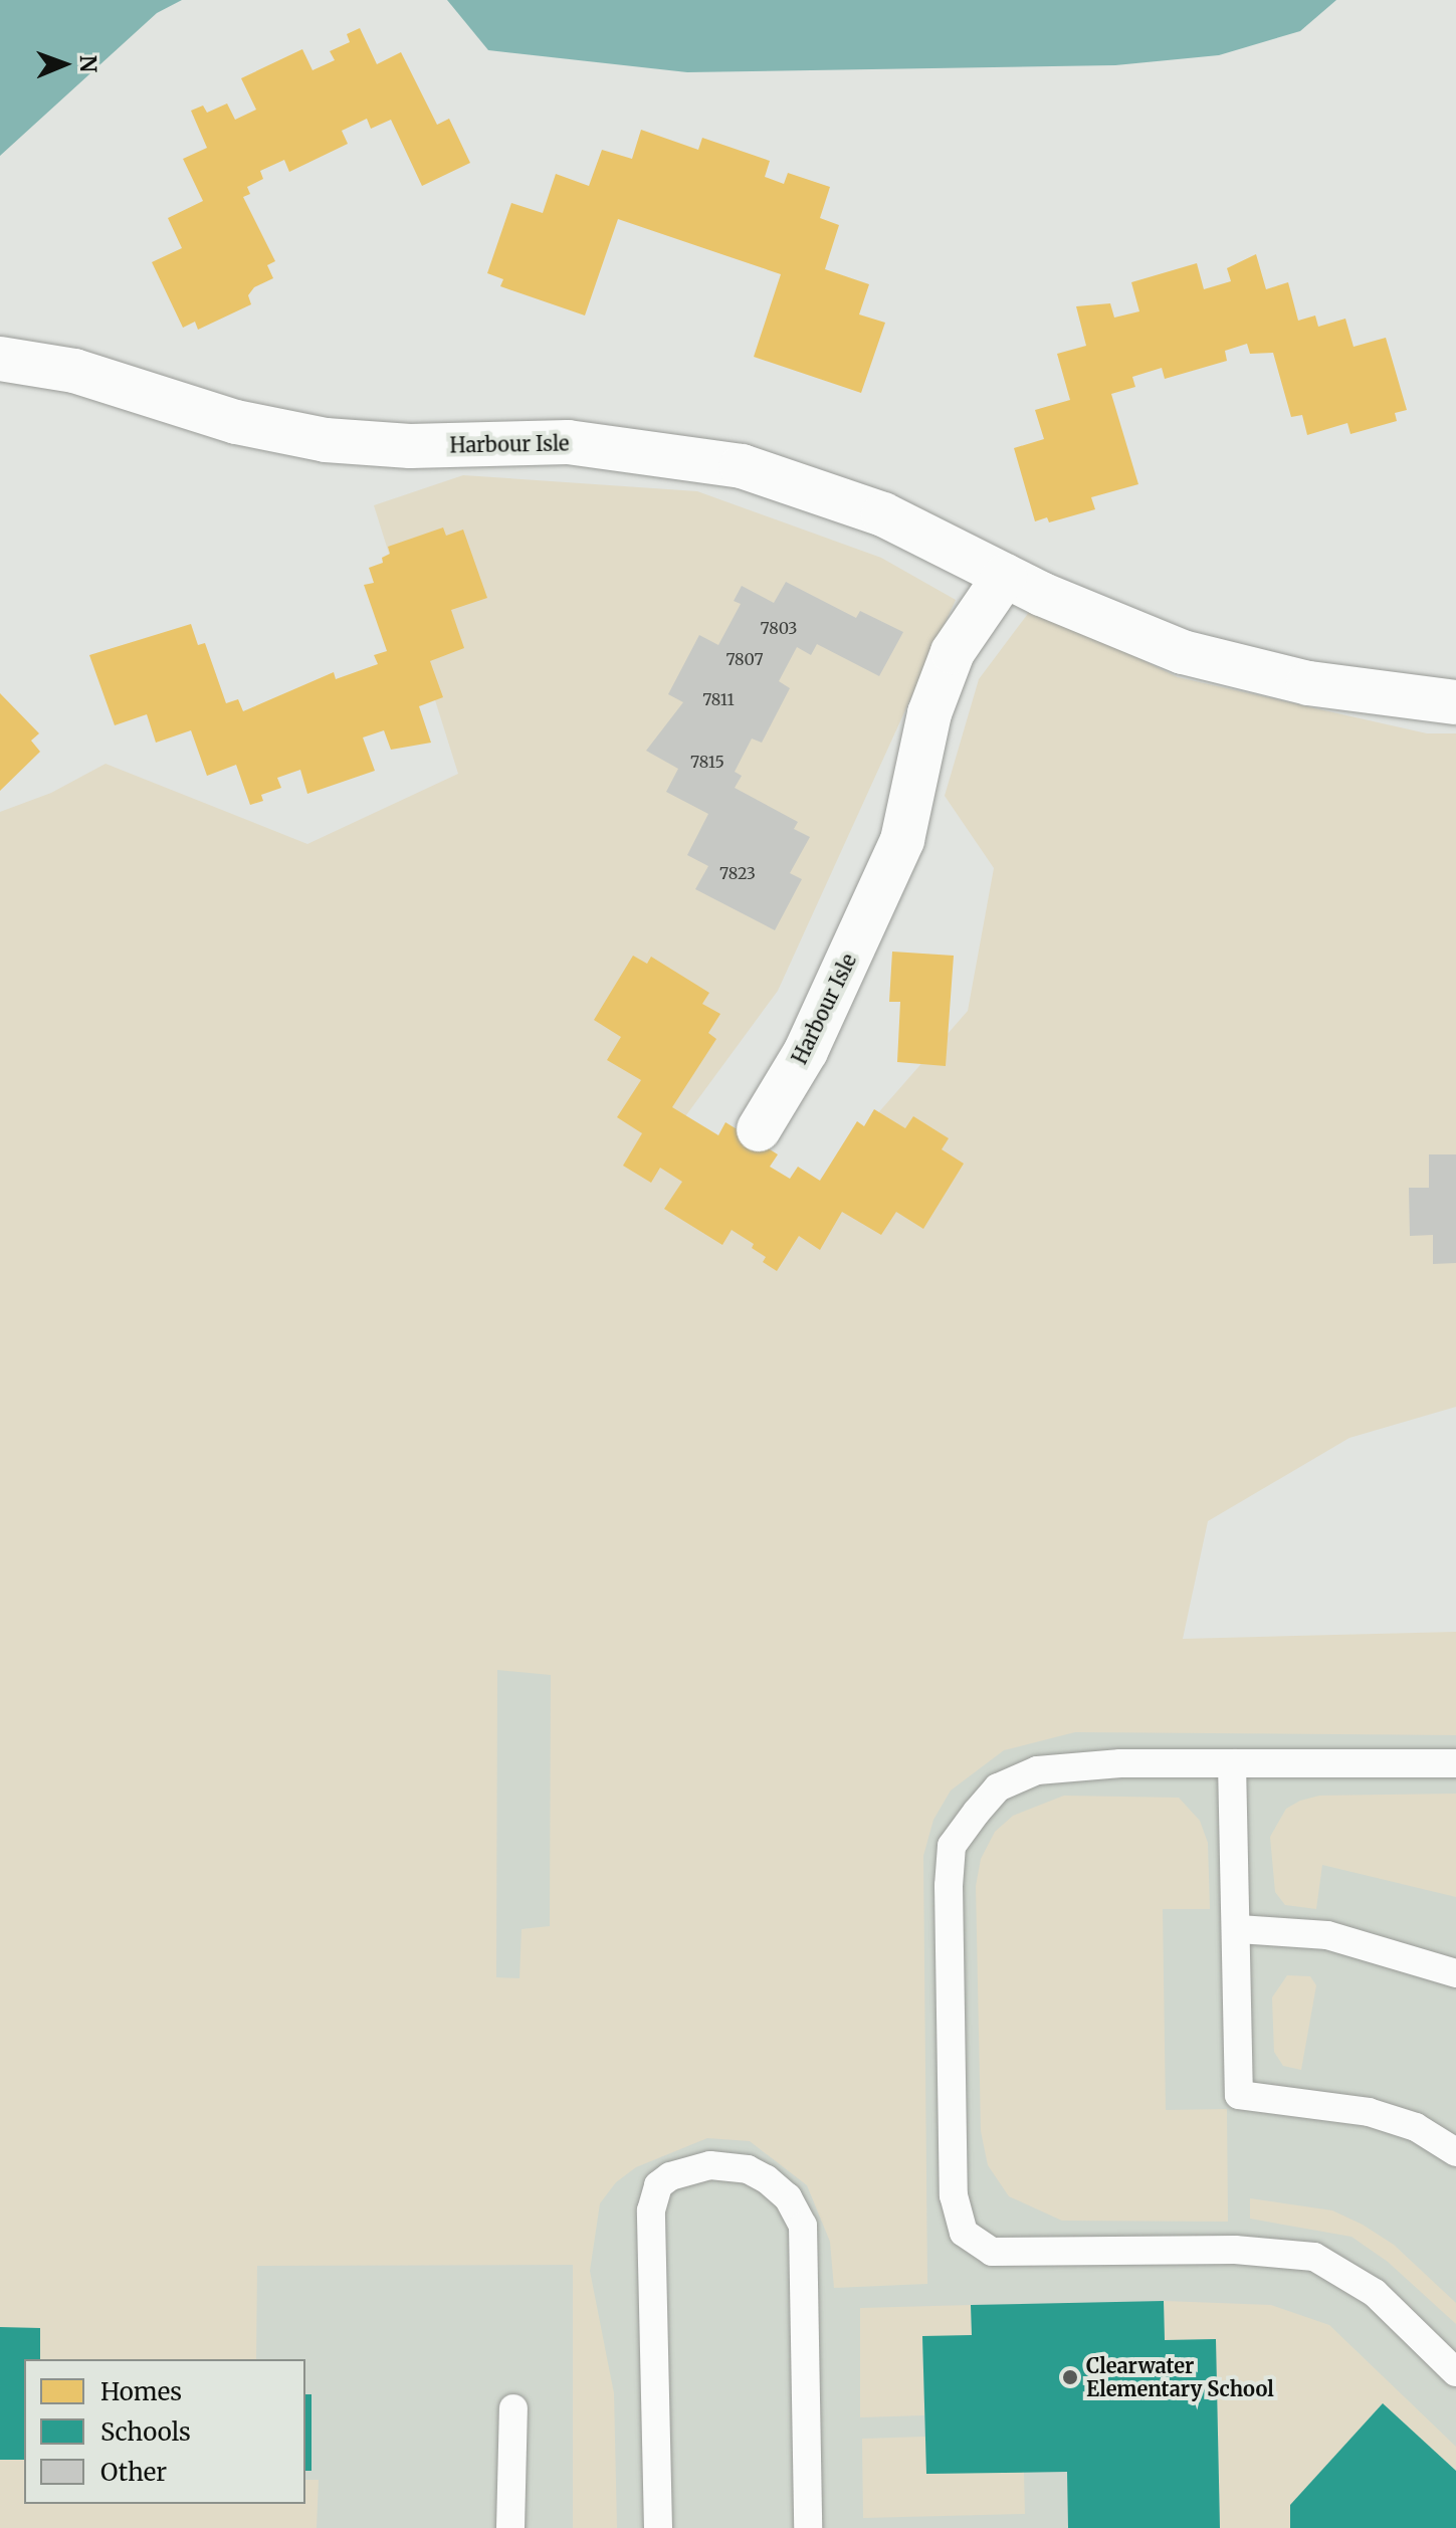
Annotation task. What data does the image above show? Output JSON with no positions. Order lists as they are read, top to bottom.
{
  "streets": {
    "street": ["Harbour Isle"]
  },
  "places": ["Clearwater Elementary School"],
  "house_numbers": [
    "7803",
    "7807",
    "7811",
    "7815",
    "7823"
  ],
  "legend": ["Homes", "Schools", "Other"],
  "north": "right"
}
